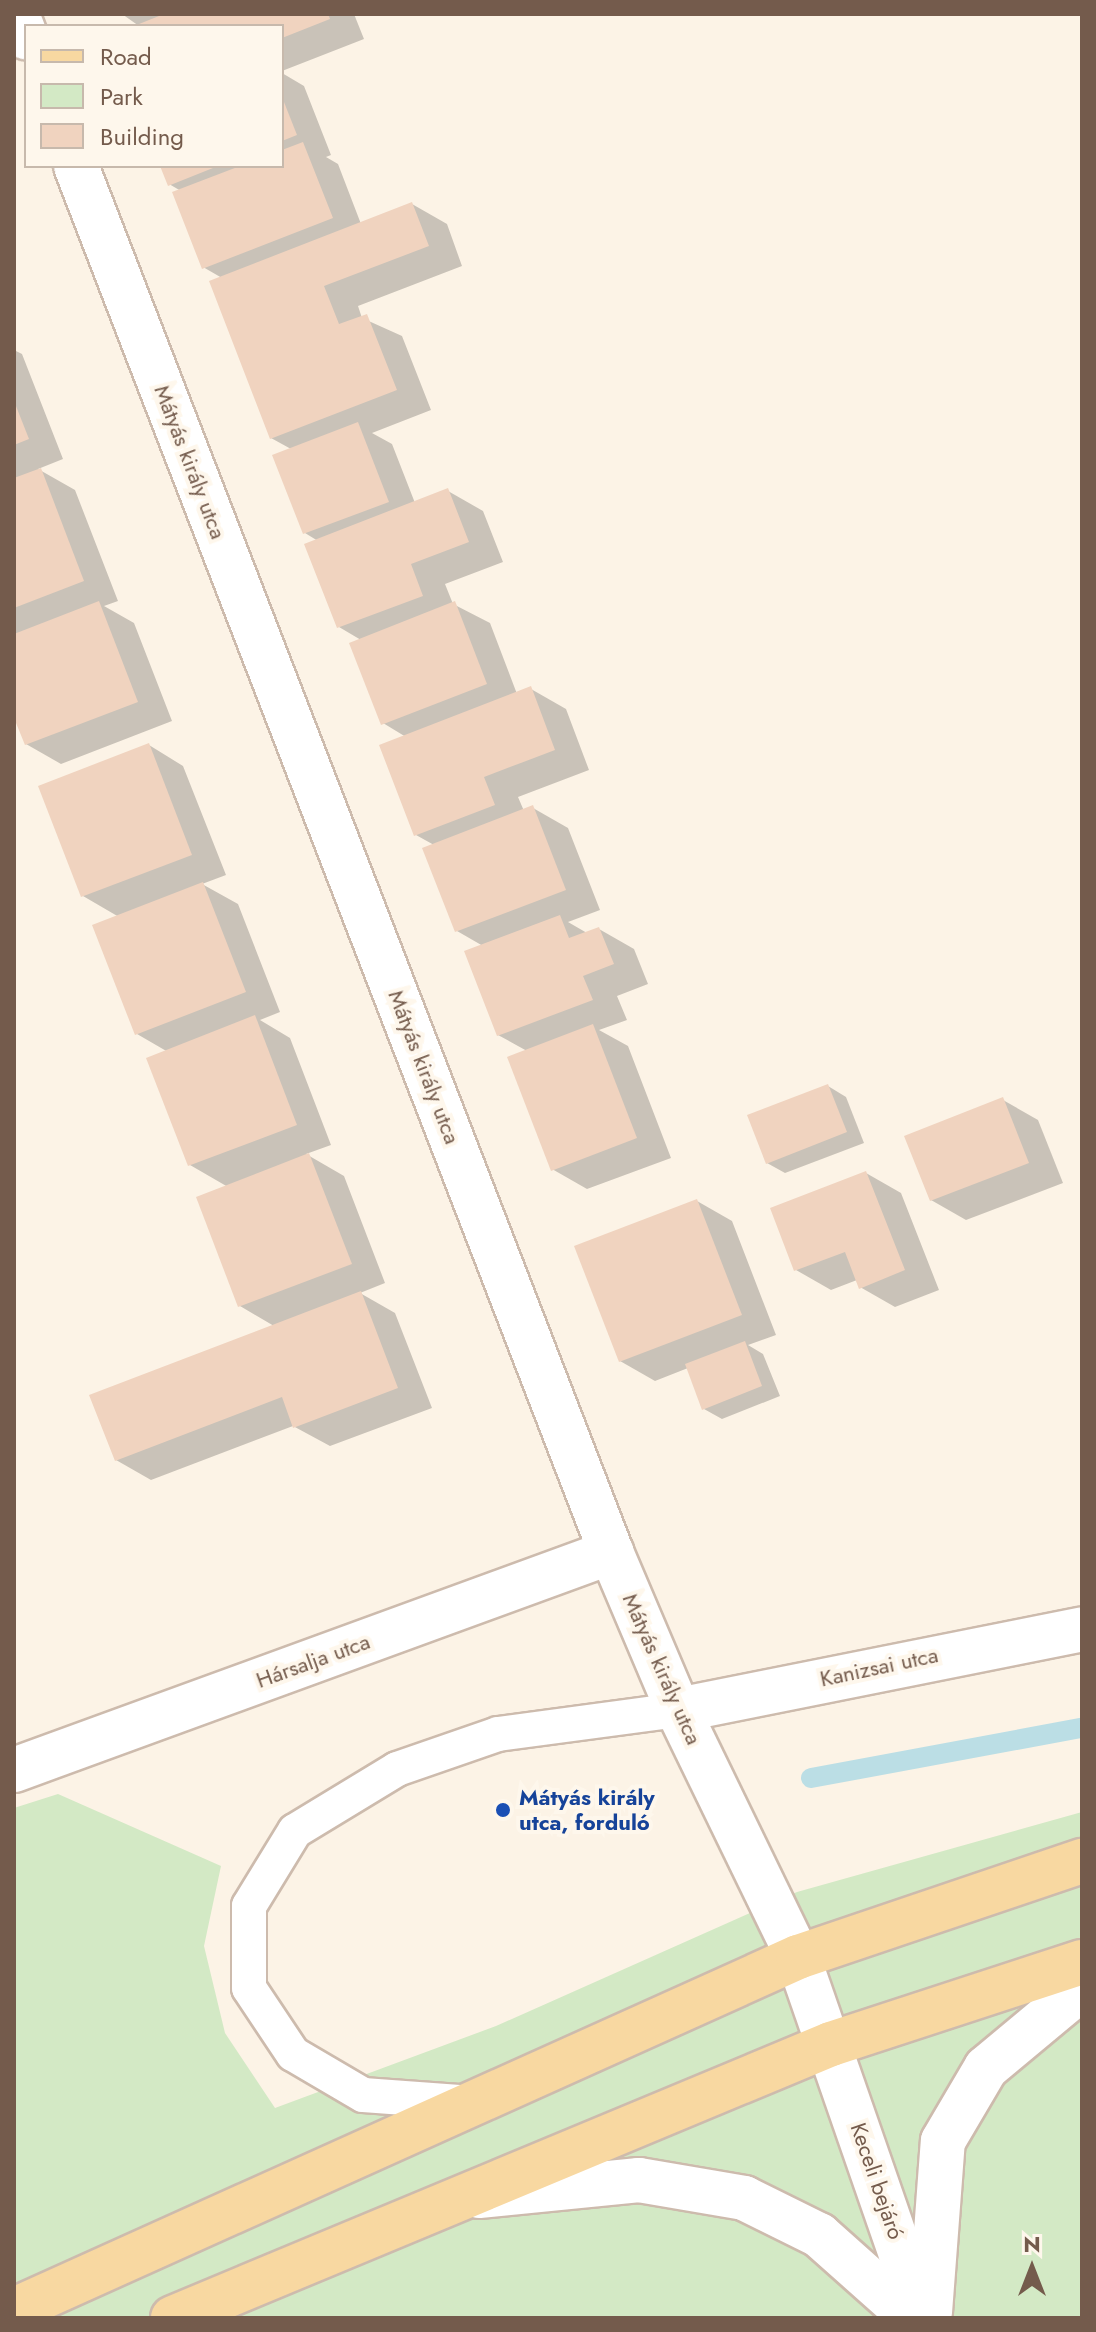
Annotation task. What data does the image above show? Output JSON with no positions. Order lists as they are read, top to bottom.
{
  "streets": {
    "street": [
      "Mátyás király utca",
      "Hársalja utca",
      "Kanizsai utca",
      "Keceli bejáró"
    ]
  },
  "crossings": [
    ["Mátyás király utca", "Hársalja utca"],
    ["Mátyás király utca", "Kanizsai utca"],
    ["Mátyás király utca", "Keceli bejáró"]
  ],
  "places": ["Mátyás király utca, forduló"],
  "legend": ["Road", "Park", "Building"],
  "north": "top"
}
